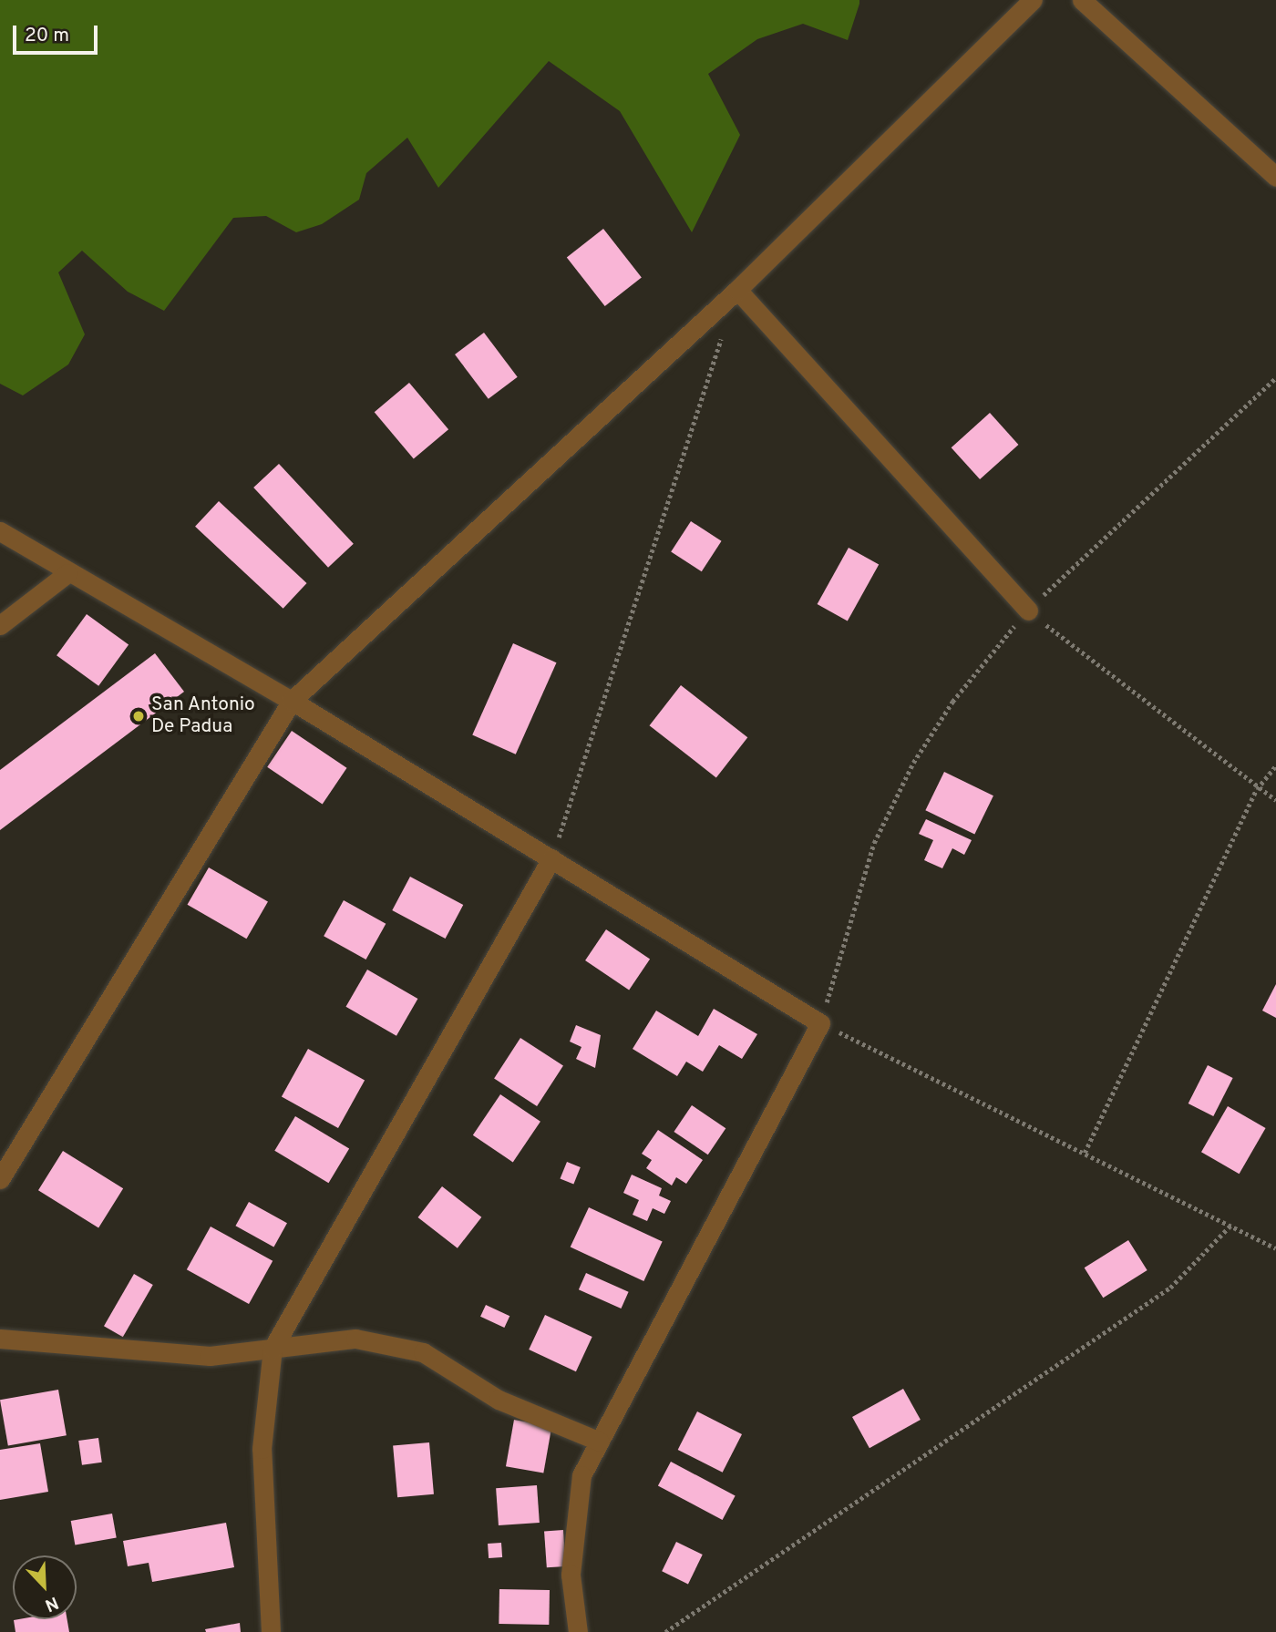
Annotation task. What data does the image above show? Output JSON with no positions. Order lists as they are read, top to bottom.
{
  "places": ["San Antonio De Padua"],
  "scale_bar": "20 m",
  "north": "bottom right"
}
